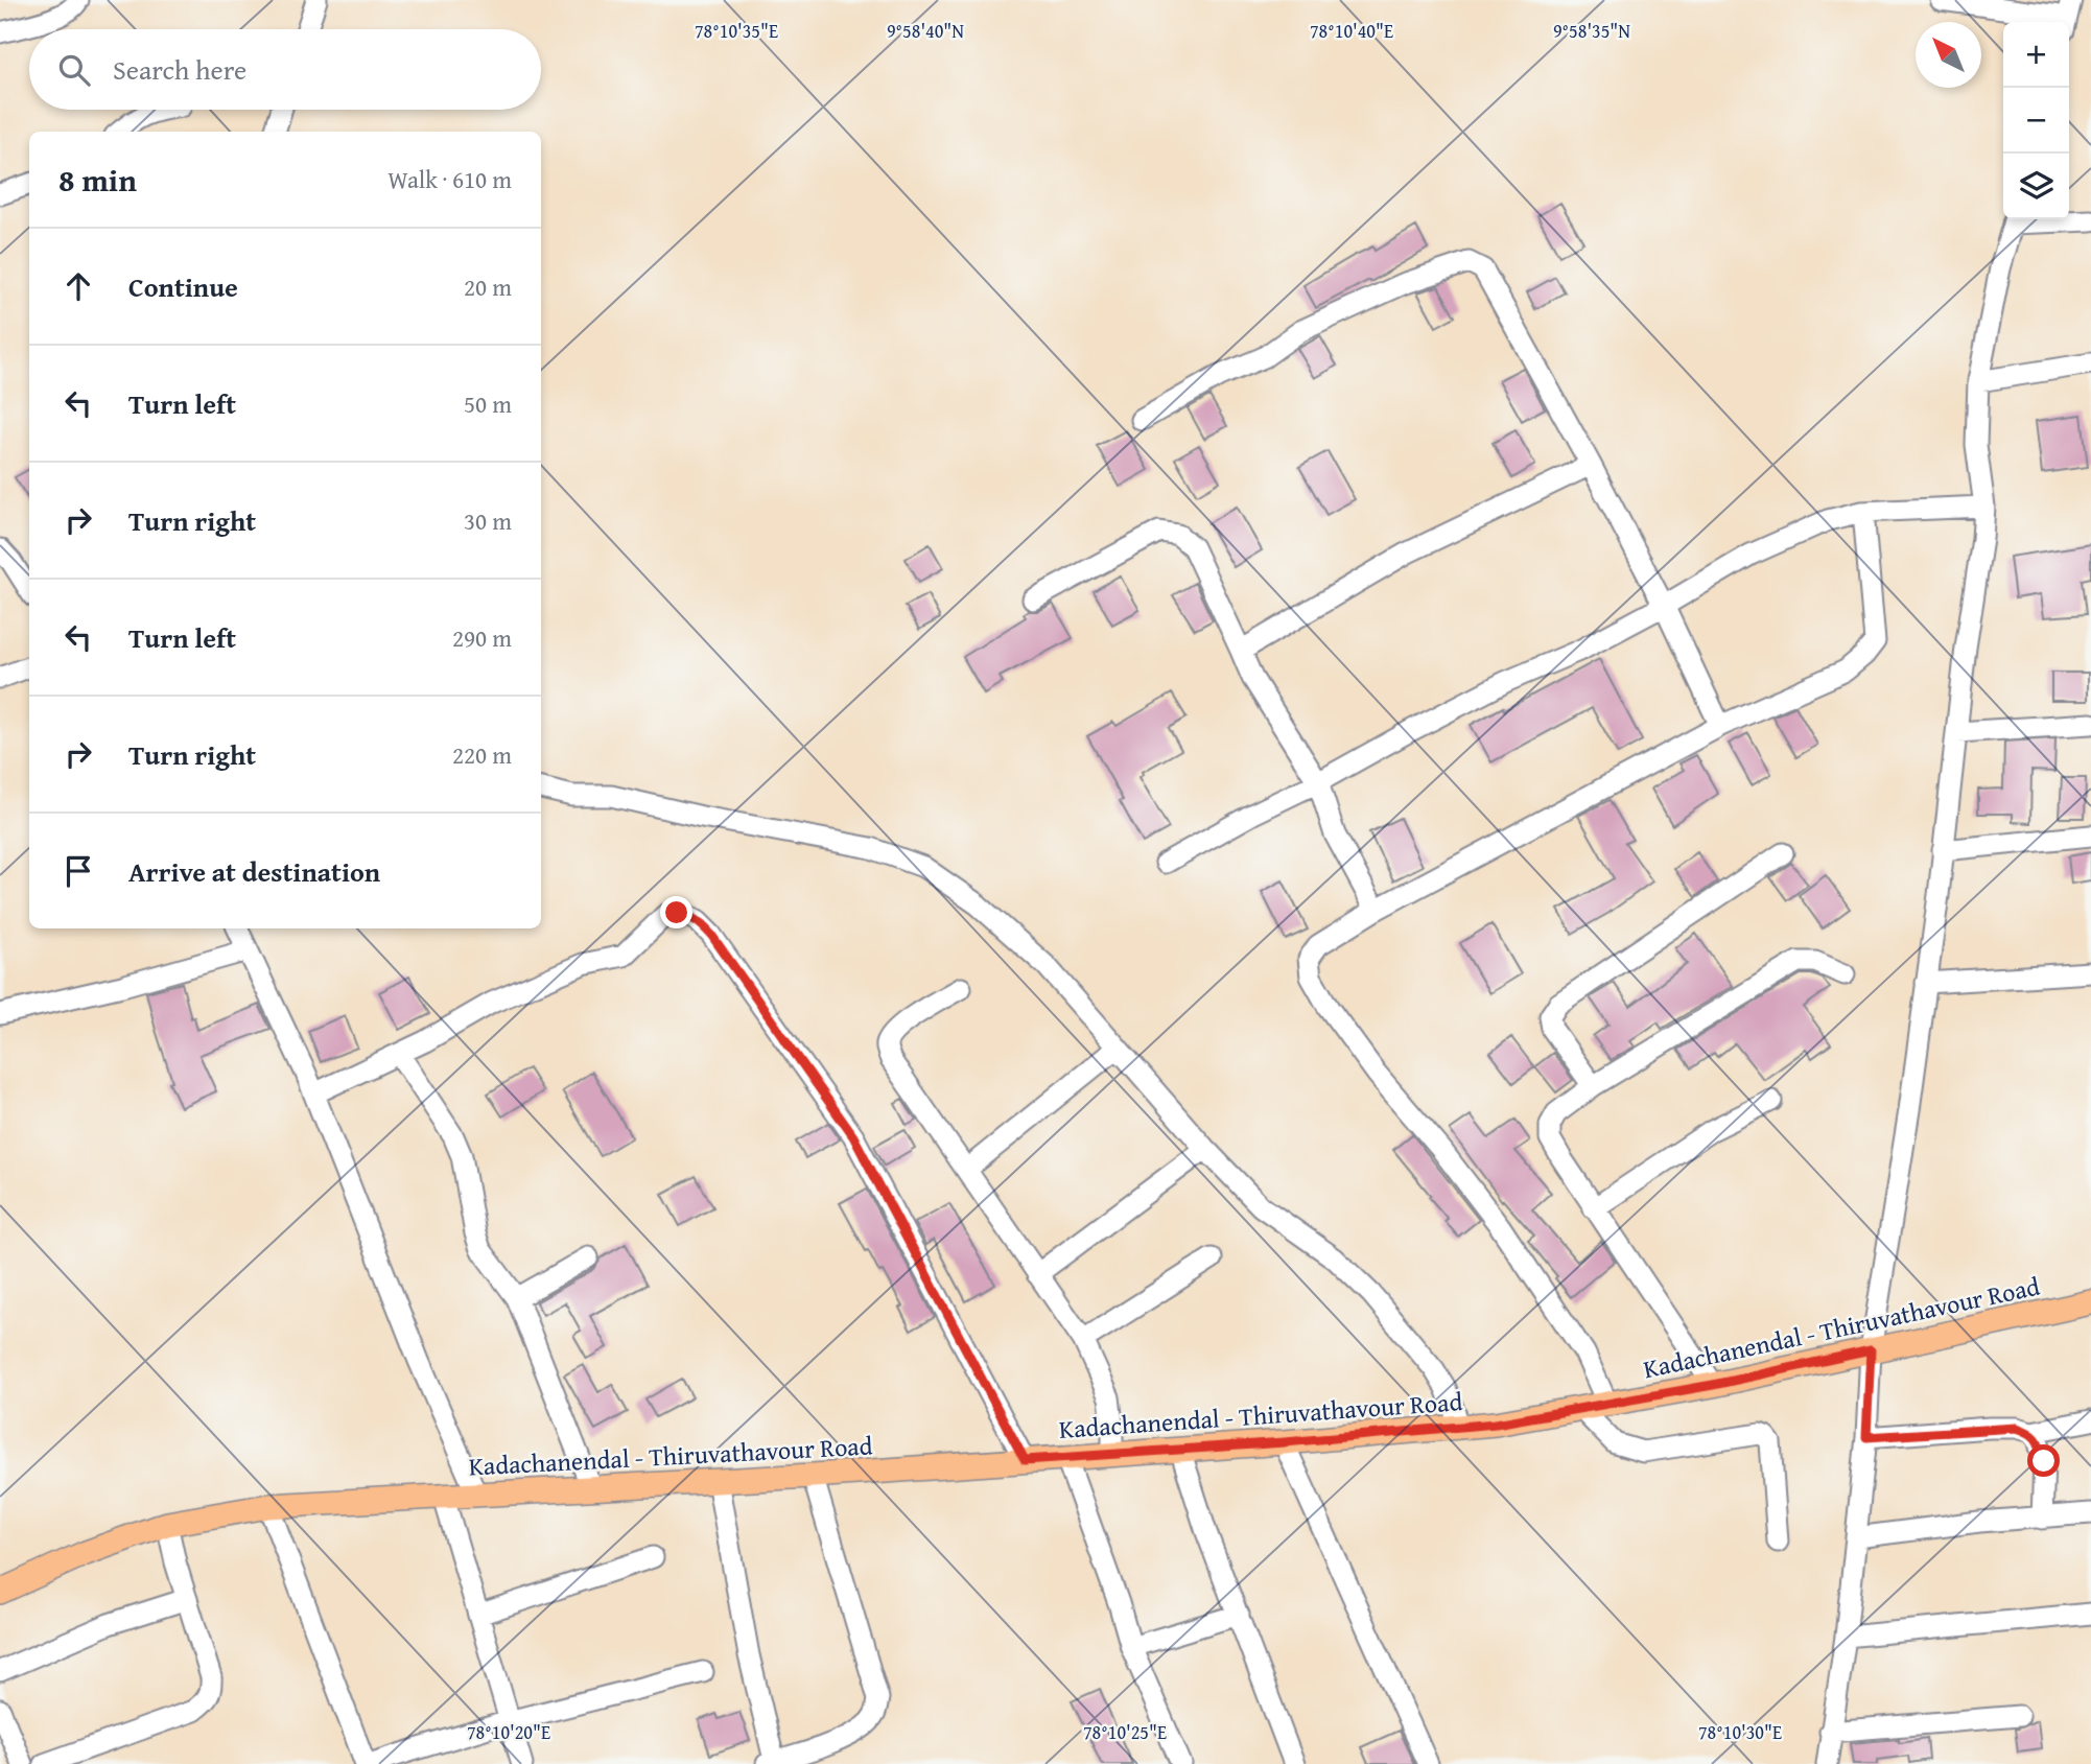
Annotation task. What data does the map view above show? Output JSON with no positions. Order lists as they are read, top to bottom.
{
  "streets": {
    "main road": ["Kadachanendal - Thiruvathavour Road"]
  },
  "north": "top left",
  "page": {
    "map_buttons": ["+", "−"],
    "search": "Search here",
    "heading": ["8 min", "Walk · 610 m"],
    "list": [
      ["Continue", "20 m"],
      ["Turn left", "50 m"],
      ["Turn right", "30 m"],
      ["Turn left", "290 m"],
      ["Turn right", "220 m"],
      "Arrive at destination"
    ]
  },
  "coordinates": [
    "9°58'40\"N",
    "9°58'35\"N",
    "78°10'35\"E",
    "78°10'40\"E",
    "78°10'20\"E",
    "78°10'25\"E",
    "78°10'30\"E"
  ]
}
